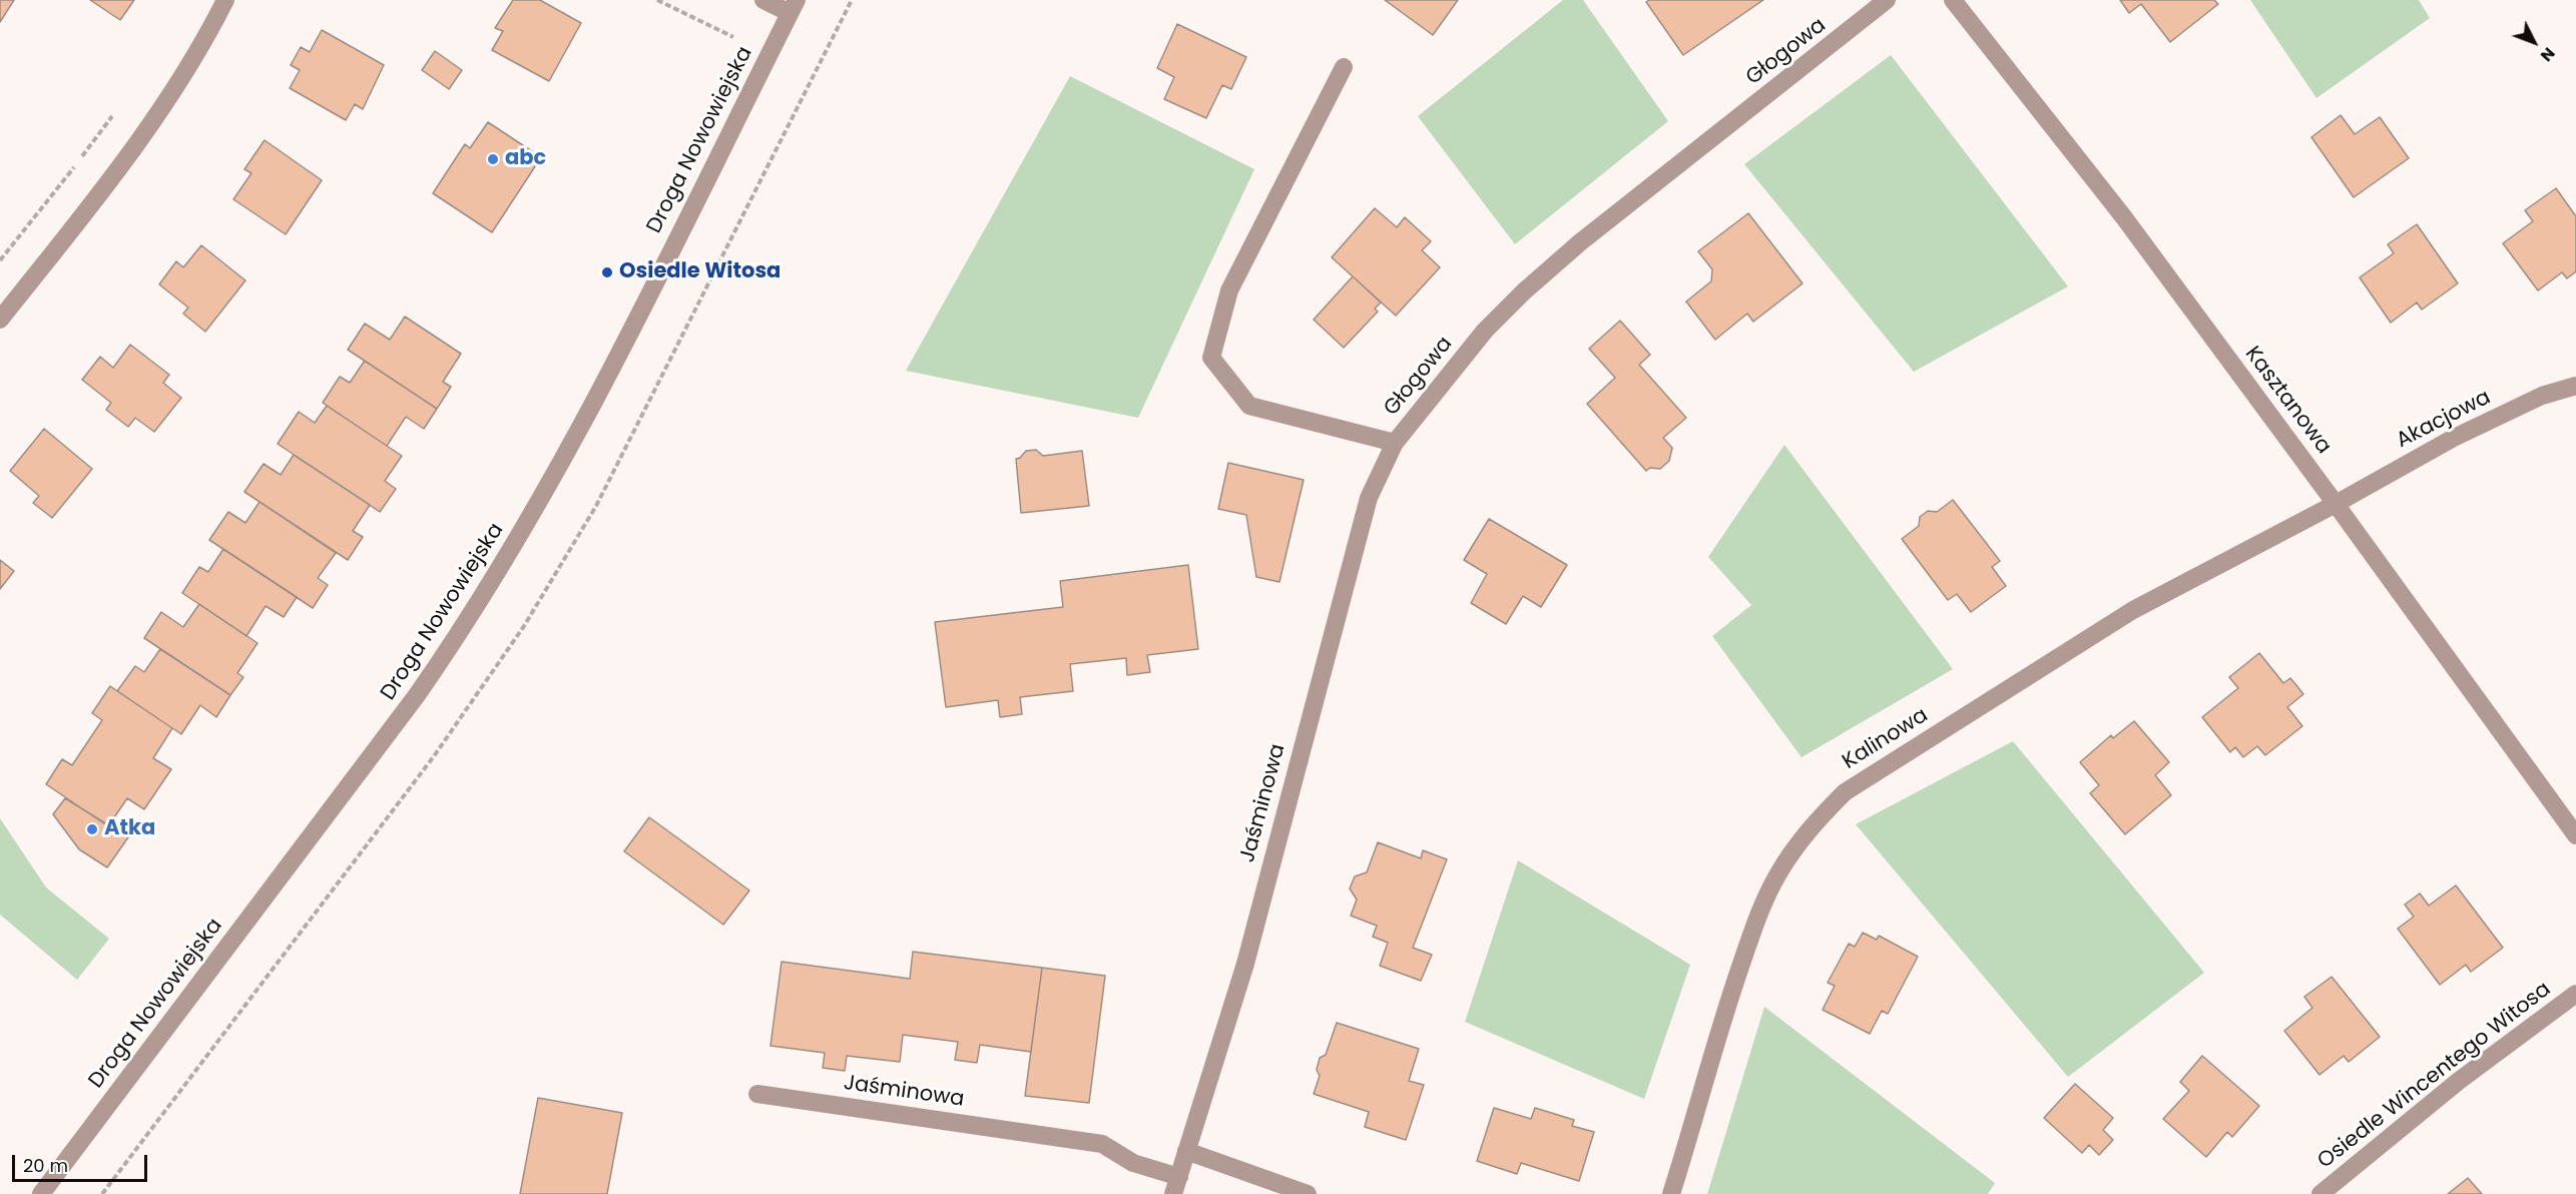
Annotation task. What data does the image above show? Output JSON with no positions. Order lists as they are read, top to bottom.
{
  "streets": {
    "street": [
      "Głogowa",
      "Droga Nowowiejska",
      "Kasztanowa",
      "Akacjowa",
      "Kalinowa",
      "Jaśminowa",
      "Osiedle Wincentego Witosa"
    ]
  },
  "crossings": [
    ["Głogowa", "Jaśminowa"],
    ["Kasztanowa", "Akacjowa"],
    ["Kasztanowa", "Kalinowa"],
    ["Akacjowa", "Kalinowa"]
  ],
  "places": ["abc", "Osiedle Witosa", "Atka"],
  "scale_bar": "20 m",
  "north": "bottom right"
}
